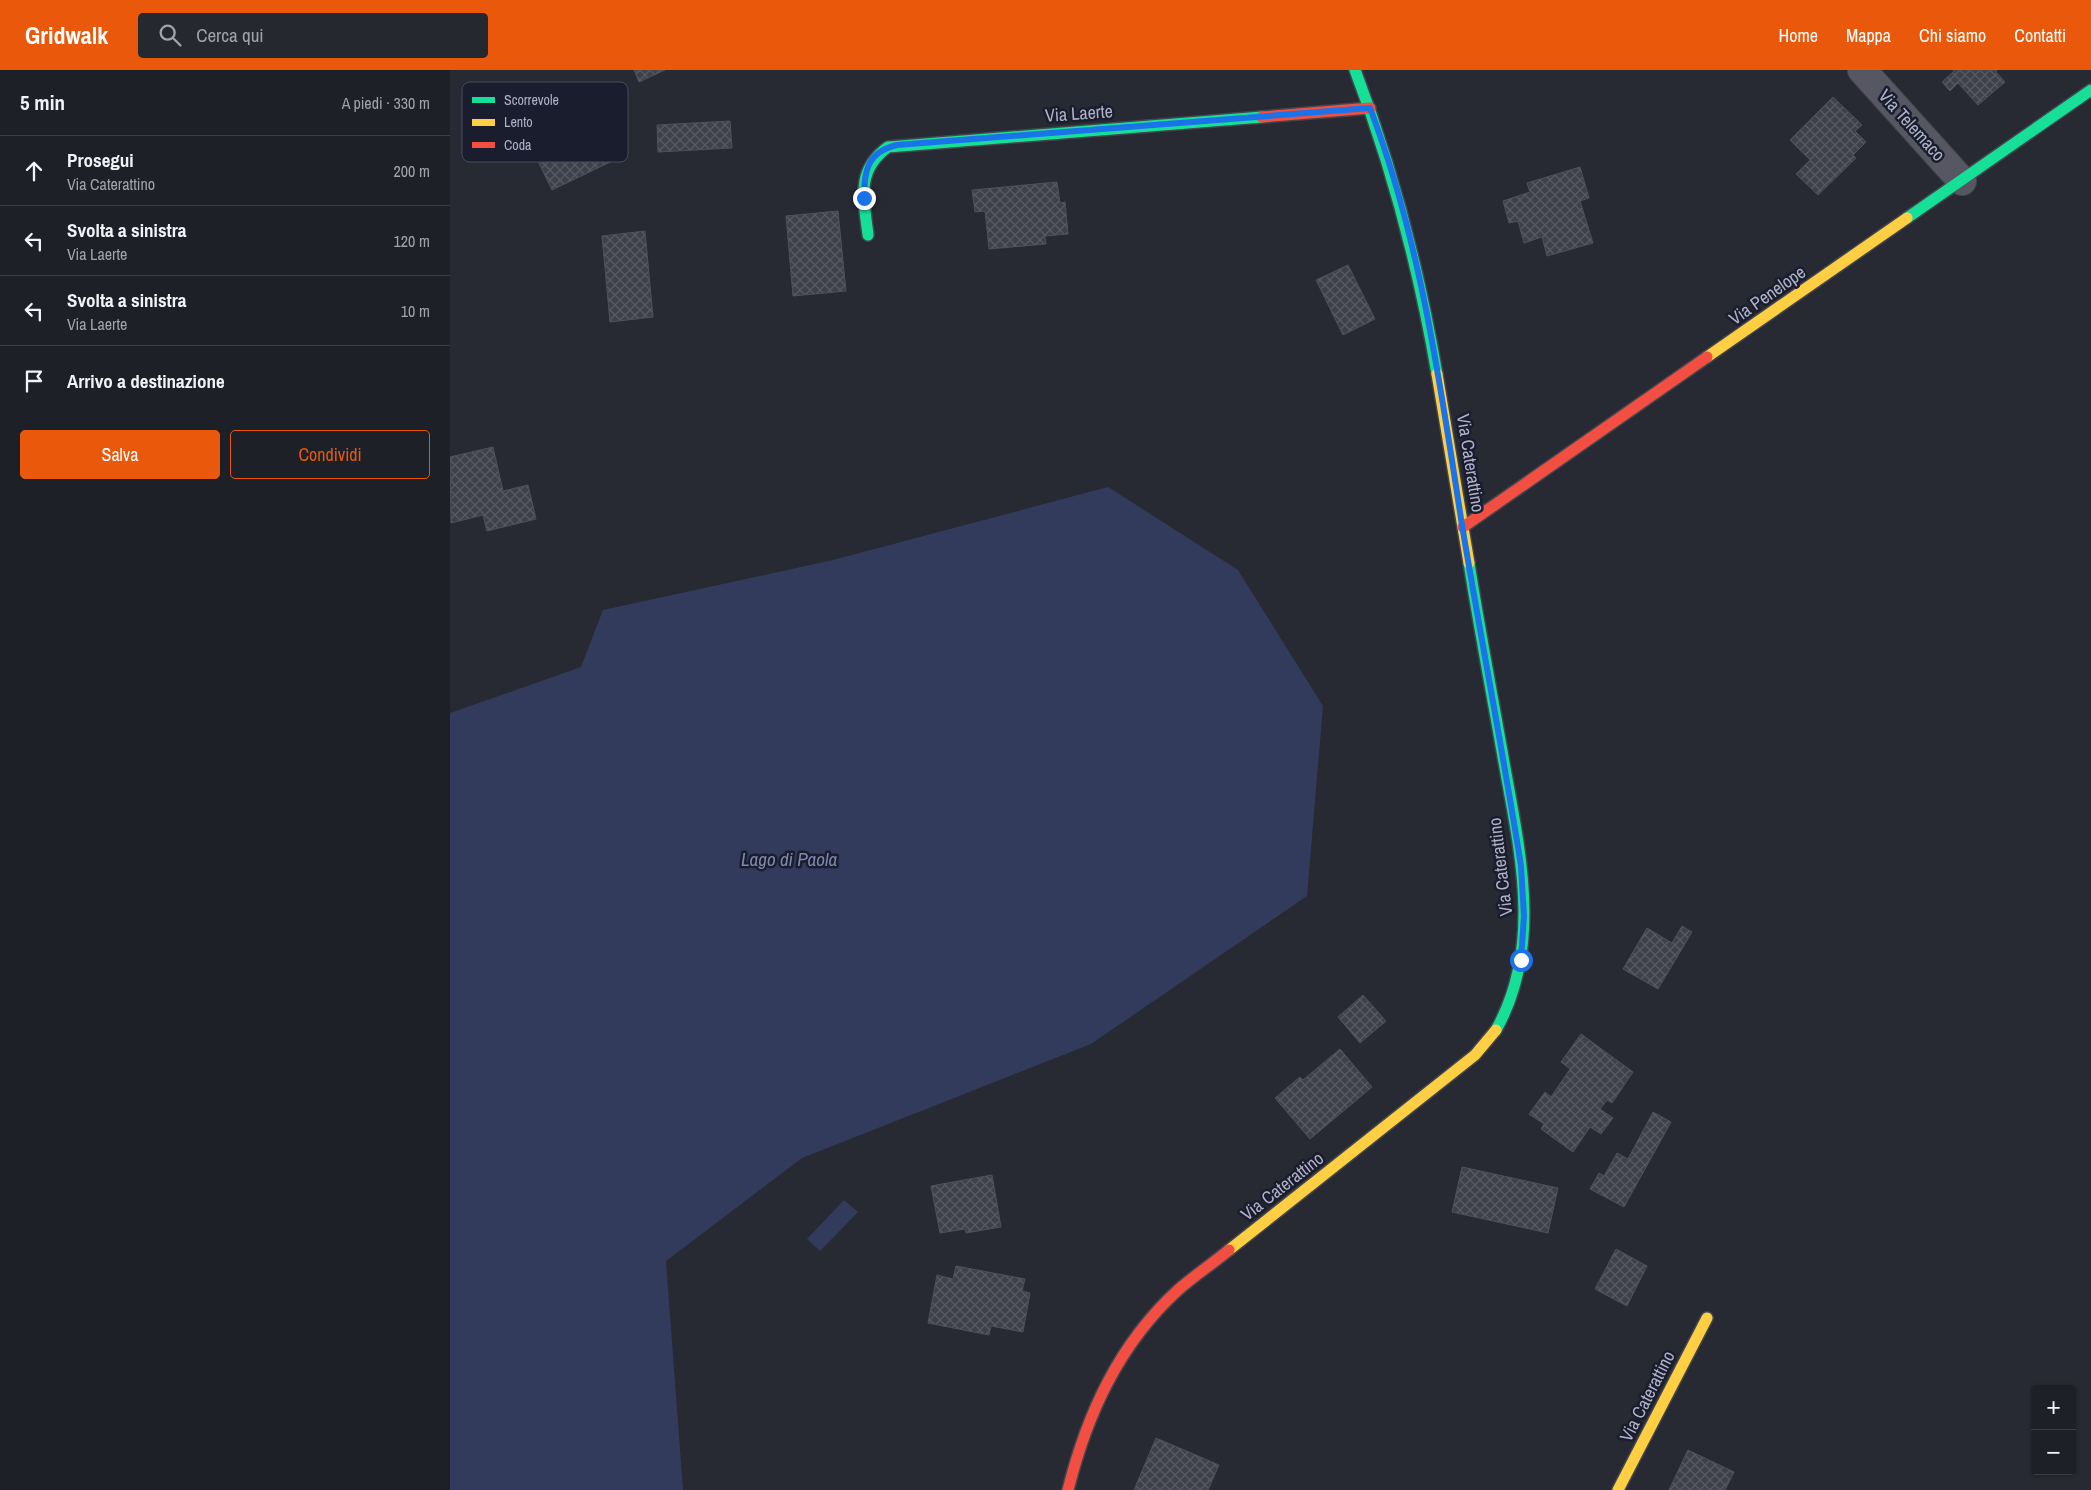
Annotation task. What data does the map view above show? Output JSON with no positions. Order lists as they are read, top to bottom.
{
  "streets": {
    "street": [
      "Via Laerte",
      "Via Telemaco",
      "Via Penelope",
      "Via Caterattino"
    ]
  },
  "crossings": [
    ["Via Laerte", "Via Caterattino"],
    ["Via Telemaco", "Via Penelope"],
    ["Via Penelope", "Via Caterattino"]
  ],
  "water": ["Lago di Paola"],
  "legend": ["Scorrevole", "Lento", "Coda"],
  "page": {
    "header": "Gridwalk",
    "search": "Cerca qui",
    "nav": [
      "Home",
      "Mappa",
      "Chi siamo",
      "Contatti"
    ],
    "heading": ["5 min", "A piedi · 330 m"],
    "list": [
      ["Prosegui", "Via Caterattino", "200 m"],
      ["Svolta a sinistra", "Via Laerte", "120 m"],
      ["Svolta a sinistra", "Via Laerte", "10 m"],
      "Arrivo a destinazione"
    ],
    "buttons": ["Salva", "Condividi"],
    "map_buttons": ["+", "−"]
  }
}
